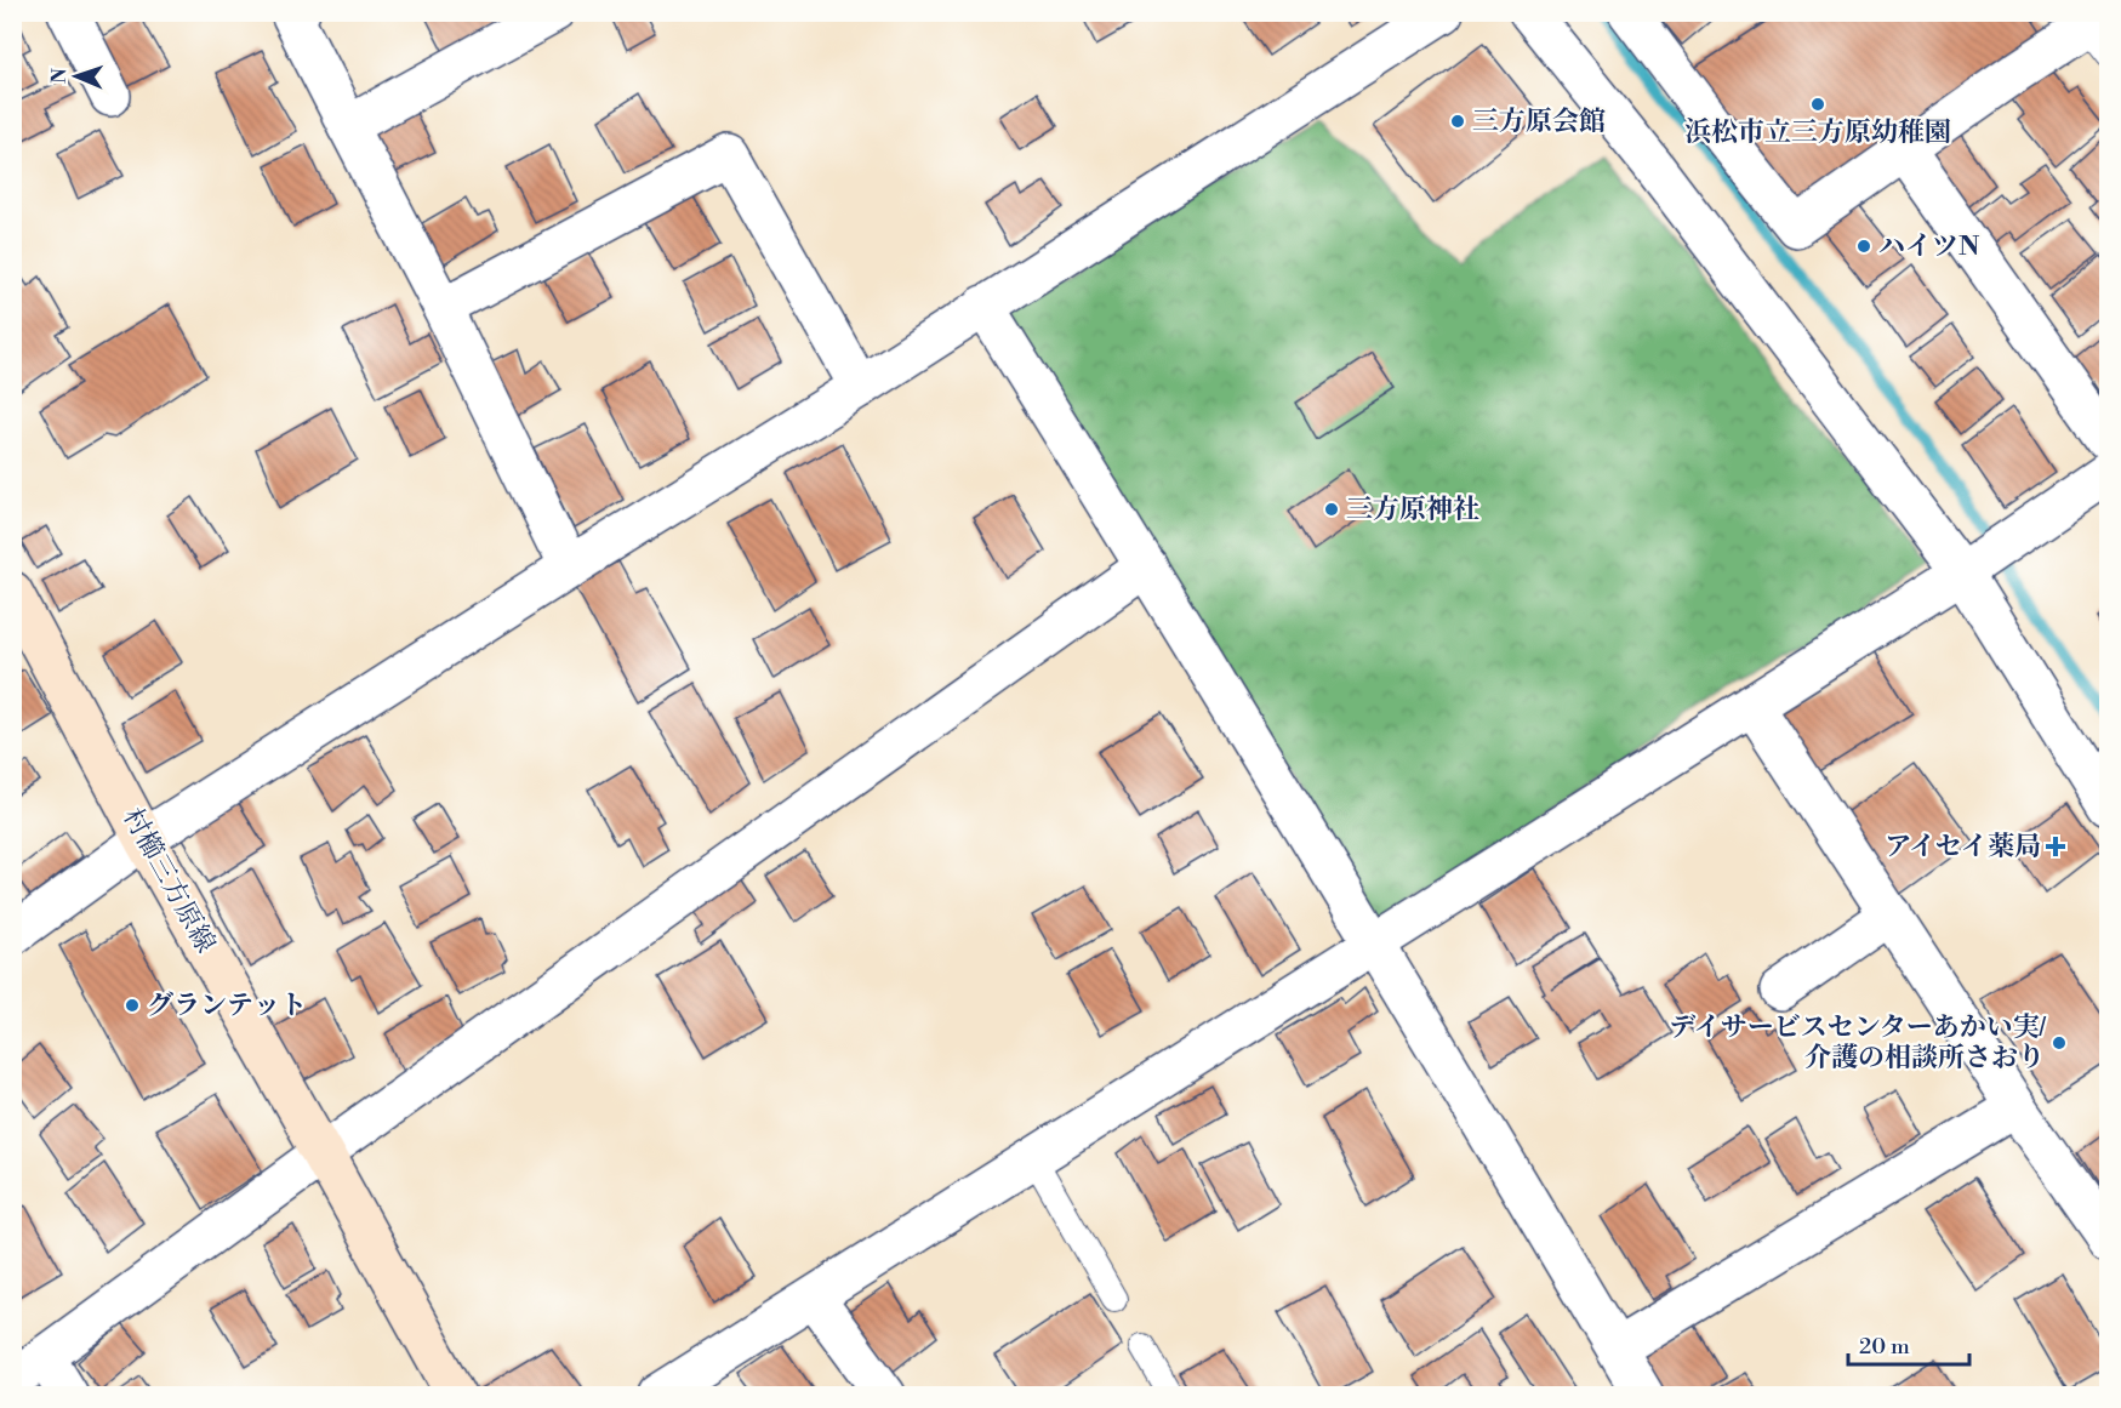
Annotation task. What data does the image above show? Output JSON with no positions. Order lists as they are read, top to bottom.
{
  "streets": {
    "main road": ["村櫛三方原線"]
  },
  "places": {
    "other": [
      "浜松市立三方原幼稚園",
      "三方原会館",
      "ハイツN",
      "三方原神社",
      "グランテット",
      "デイサービスセンターあかい実/ 介護の相談所さおり"
    ],
    "health": ["アイセイ薬局"]
  },
  "scale_bar": "20 m",
  "north": "left"
}
